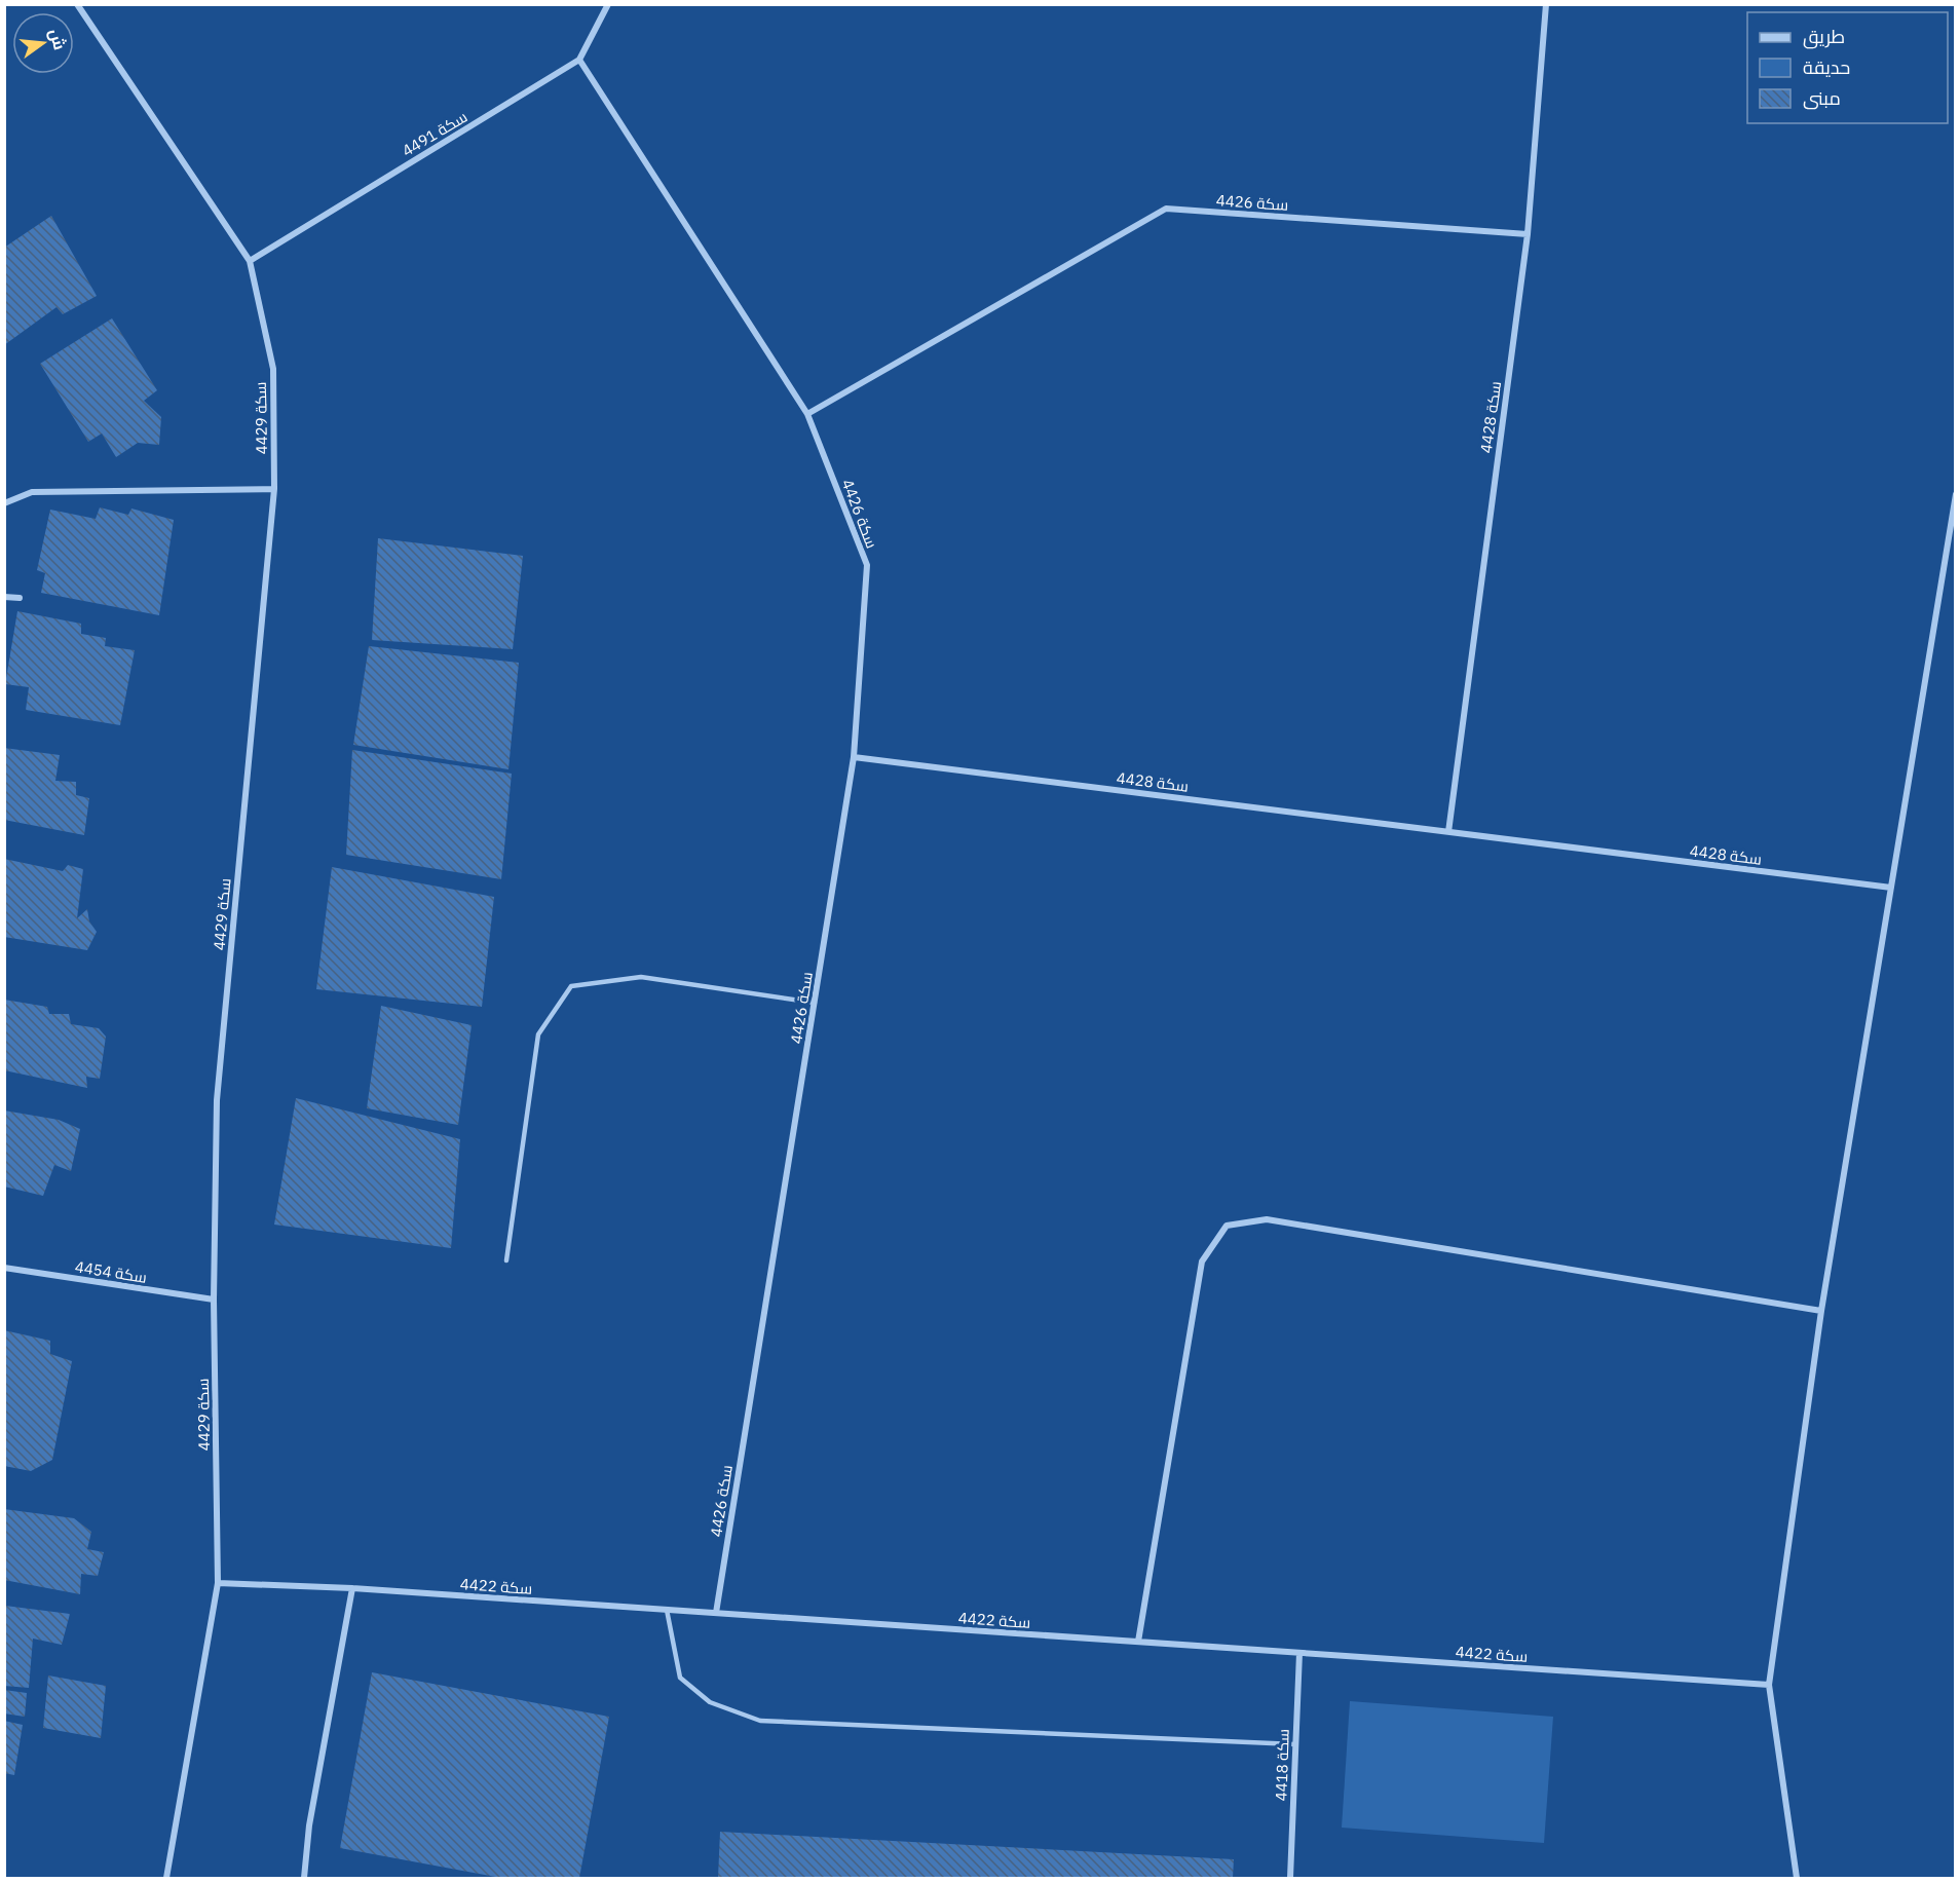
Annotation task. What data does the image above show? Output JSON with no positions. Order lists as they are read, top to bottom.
{
  "streets": {
    "street": [
      "سكة 4491",
      "سكة 4426",
      "سكة 4428",
      "سكة 4429",
      "سكة 4454",
      "سكة 4422",
      "سكة 4418"
    ]
  },
  "crossings": [
    ["سكة 4491", "سكة 4426"],
    ["سكة 4491", "سكة 4429"],
    ["سكة 4426", "سكة 4428"],
    ["سكة 4426", "سكة 4422"],
    ["سكة 4429", "سكة 4454"],
    ["سكة 4429", "سكة 4422"],
    ["سكة 4422", "سكة 4418"]
  ],
  "legend": ["طريق", "حديقة", "مبنى"],
  "north": "right"
}
